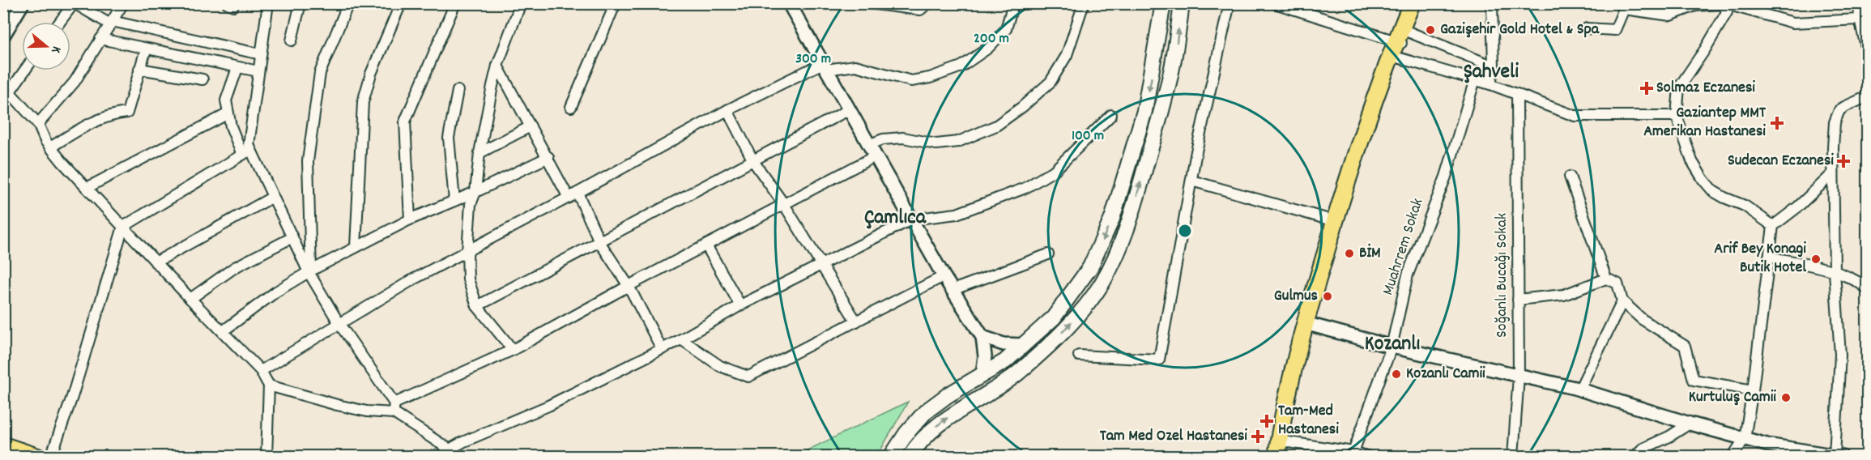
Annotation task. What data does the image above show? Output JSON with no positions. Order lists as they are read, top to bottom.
{
  "streets": {
    "street": ["Muahrrem Sokak", "Soğanlı Bucağı Sokak"]
  },
  "districts": ["Şahveli", "Çamlıca", "Kozanlı"],
  "places": {
    "other": [
      "Gazişehir Gold Hotel & Spa",
      "BİM",
      "Arif Bey Konagi Butik Hotel",
      "Gulmus",
      "Kozanlı Camii",
      "Kurtuluş Camii"
    ],
    "health": [
      "Solmaz Eczanesi",
      "Gaziantep MMT Amerikan Hastanesi",
      "Sudecan Eczanesi",
      "Tam-Med Hastanesi",
      "Tam Med Ozel Hastanesi"
    ]
  },
  "north": "right",
  "rings": ["200 m", "300 m", "100 m"]
}
